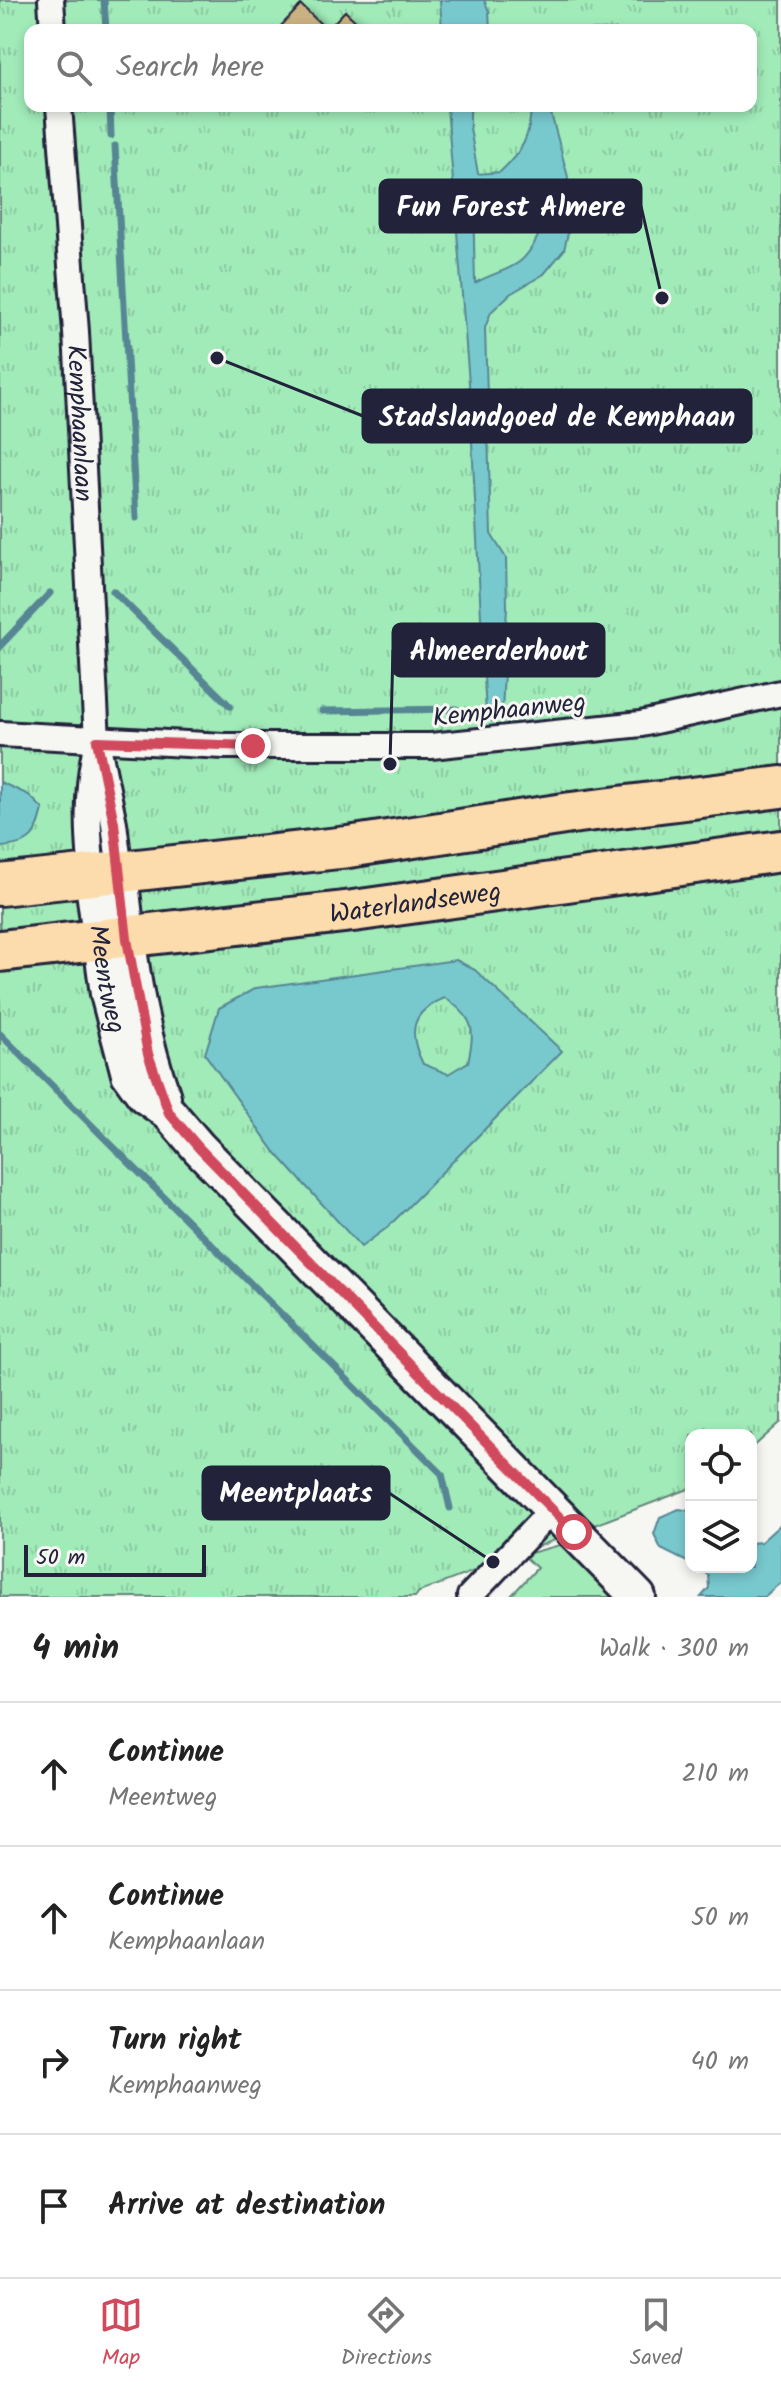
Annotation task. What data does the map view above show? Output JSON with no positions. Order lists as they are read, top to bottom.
{
  "streets": {
    "main road": ["Waterlandseweg"],
    "street": ["Kemphaanlaan", "Kemphaanweg", "Meentweg"]
  },
  "crossings": [
    ["Kemphaanlaan", "Kemphaanweg"],
    ["Kemphaanlaan", "Waterlandseweg"],
    ["Kemphaanlaan", "Meentweg"],
    ["Waterlandseweg", "Meentweg"]
  ],
  "places": [
    "Fun Forest Almere",
    "Stadslandgoed de Kemphaan",
    "Almeerderhout",
    "Meentplaats"
  ],
  "scale_bar": "50 m",
  "page": {
    "search": "Search here",
    "scale": "50 m",
    "heading": ["4 min", "Walk · 300 m"],
    "list": [
      ["Continue", "Meentweg", "210 m"],
      ["Continue", "Kemphaanlaan", "50 m"],
      ["Turn right", "Kemphaanweg", "40 m"],
      "Arrive at destination"
    ],
    "nav": ["Map", "Directions", "Saved"]
  }
}
